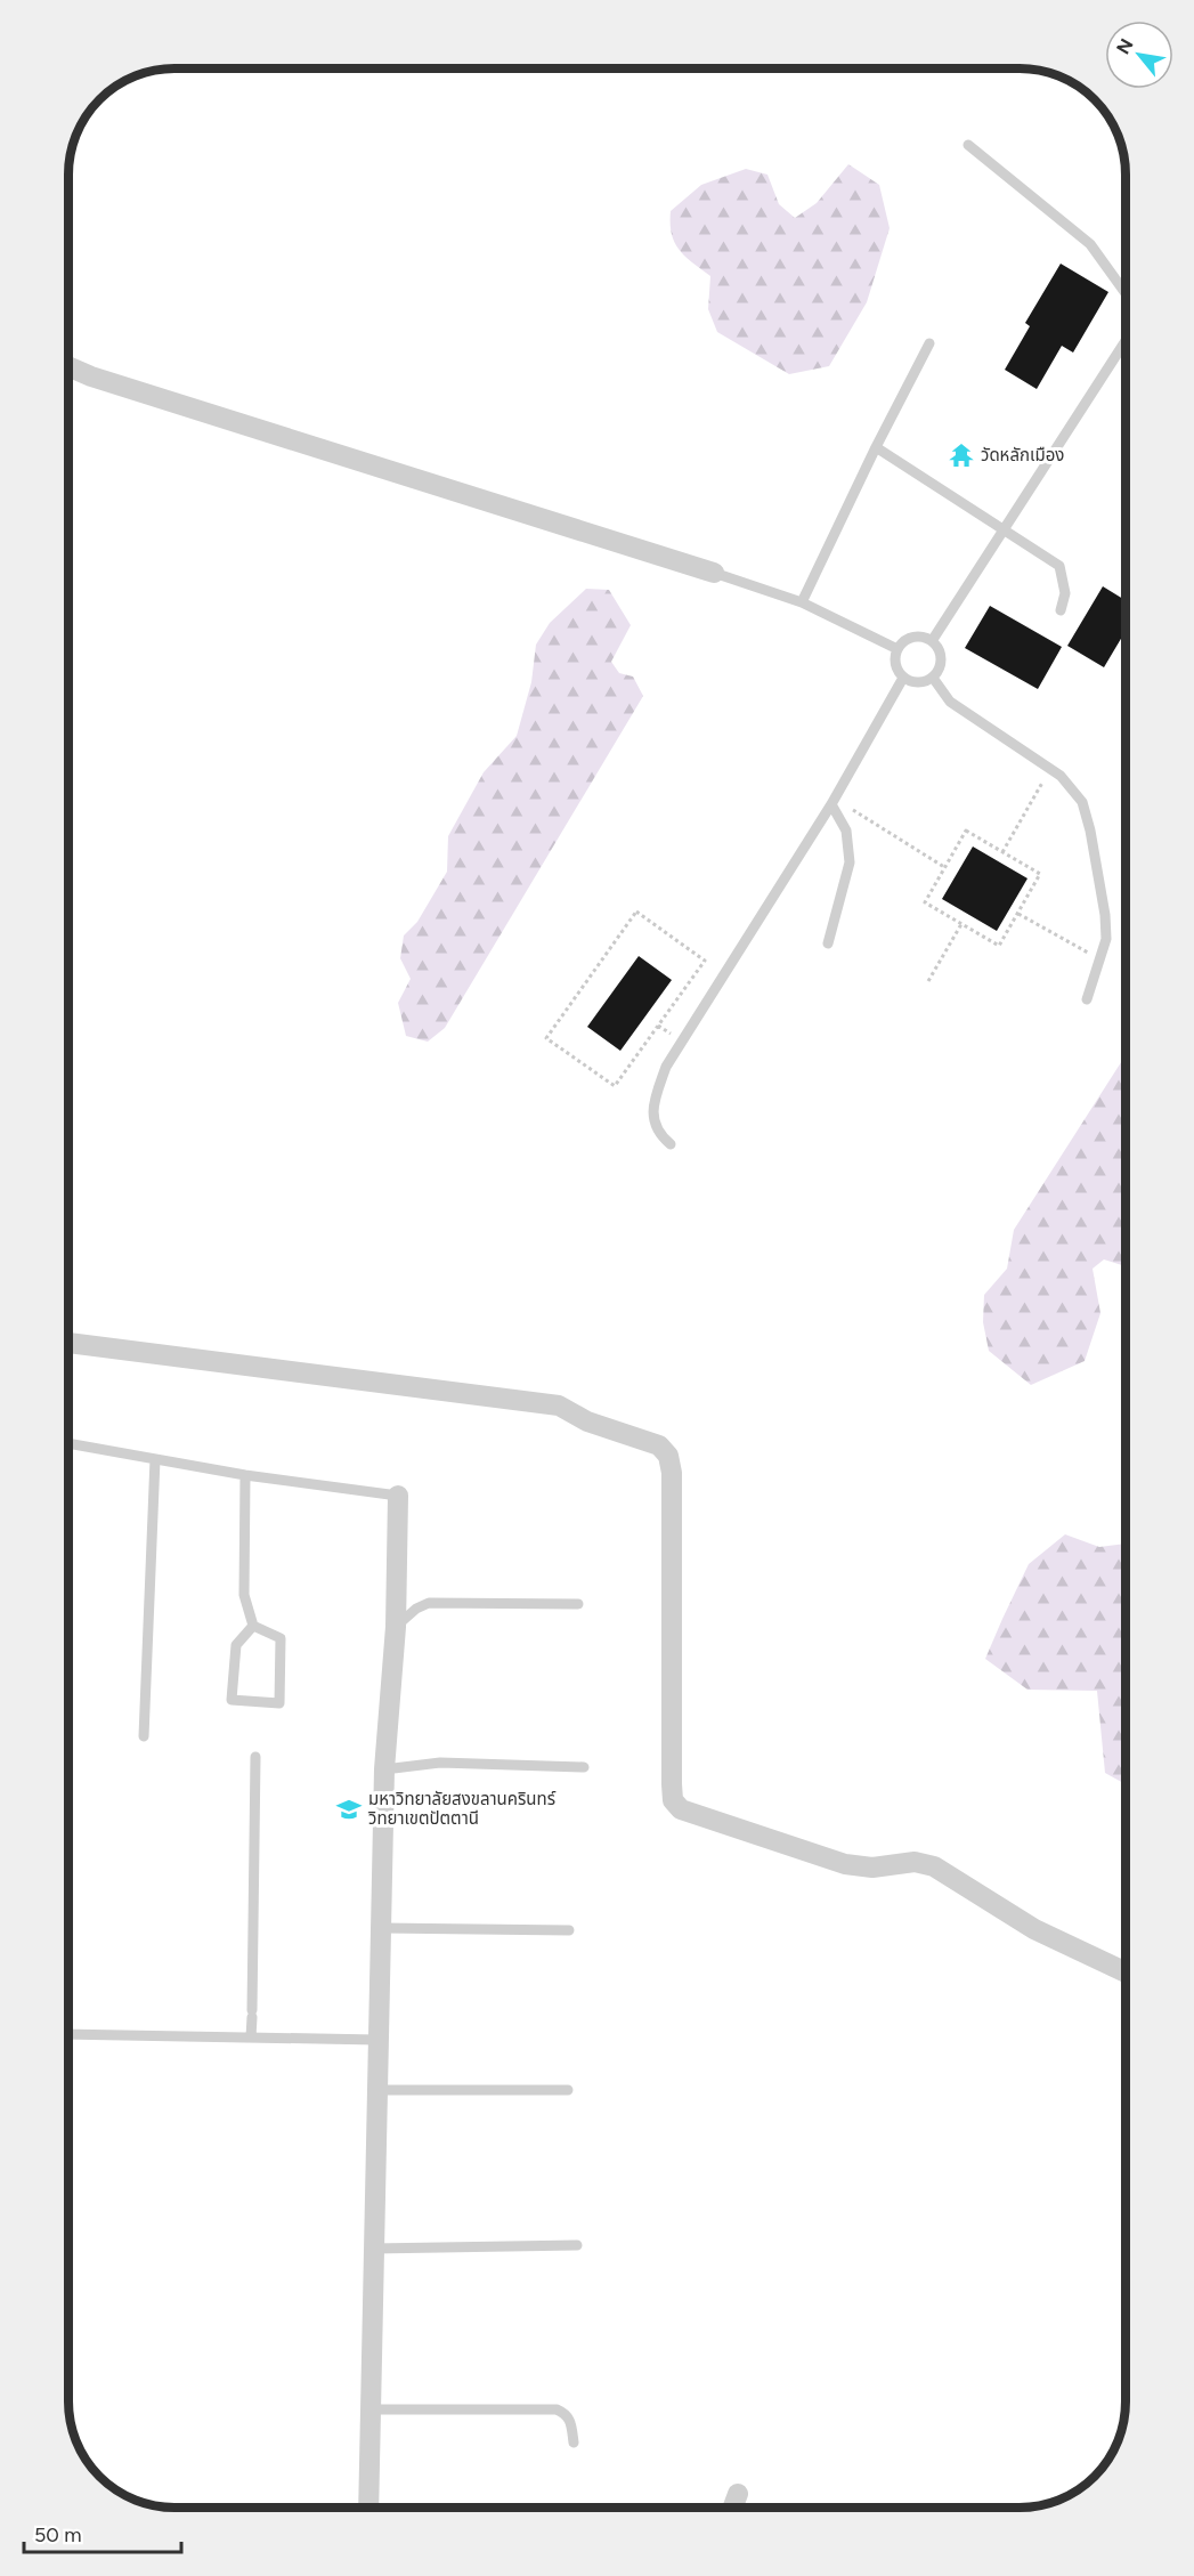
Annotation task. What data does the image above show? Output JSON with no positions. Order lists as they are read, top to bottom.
{
  "places": {
    "temple": ["วัดหลักเมือง"],
    "school or university": ["มหาวิทยาลัยสงขลานครินทร์ วิทยาเขตปัตตานี"]
  },
  "scale_bar": "50 m",
  "north": "top left"
}
